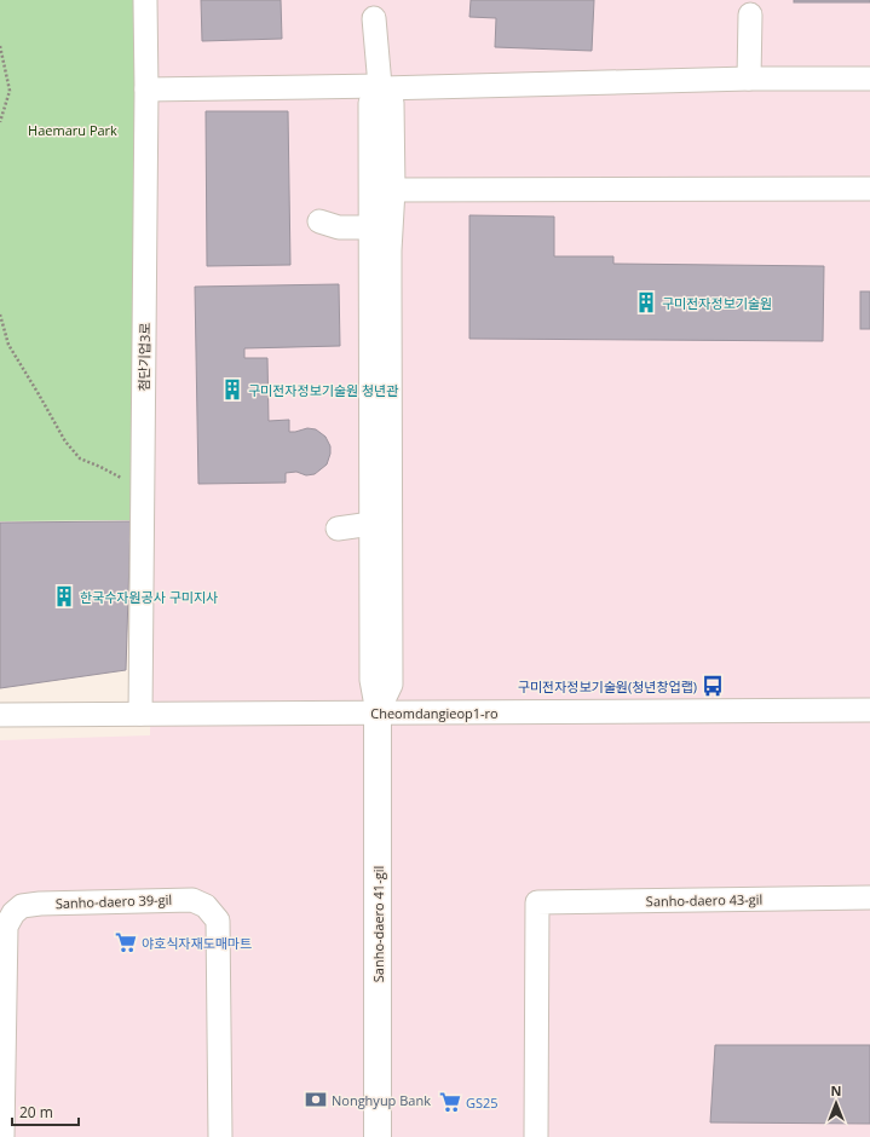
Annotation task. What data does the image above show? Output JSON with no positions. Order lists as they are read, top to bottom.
{
  "streets": {
    "street": [
      "첨단기업3로",
      "Cheomdangieop1-ro",
      "Sanho-daero 43-gil",
      "Sanho-daero 39-gil",
      "Sanho-daero 41-gil"
    ]
  },
  "crossings": [
    ["첨단기업3로", "Cheomdangieop1-ro"],
    ["Cheomdangieop1-ro", "Sanho-daero 41-gil"]
  ],
  "parks": ["Haemaru Park"],
  "places": {
    "building": ["구미전자정보기술원", "구미전자정보기술원 청년관", "한국수자원공사 구미지사"],
    "bus stop": ["구미전자정보기술원(청년창업랩)"],
    "supermarket": ["야호식자재도매마트", "GS25"],
    "bank": ["Nonghyup Bank"]
  },
  "scale_bar": "20 m",
  "north": "top"
}
